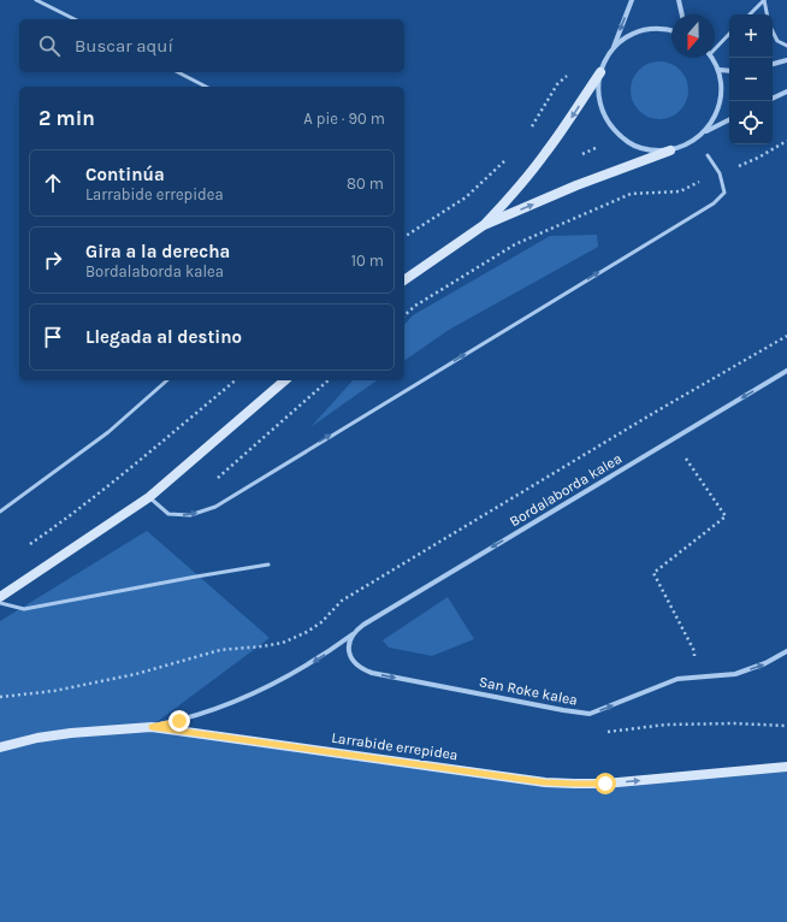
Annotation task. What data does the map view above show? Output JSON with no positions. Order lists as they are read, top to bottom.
{
  "streets": {
    "street": ["Bordalaborda kalea", "San Roke kalea", "Larrabide errepidea"]
  },
  "crossings": [
    ["Bordalaborda kalea", "San Roke kalea"],
    ["Bordalaborda kalea", "Larrabide errepidea"]
  ],
  "one_way": ["Bordalaborda kalea", "San Roke kalea", "Larrabide errepidea"],
  "north": "bottom",
  "page": {
    "map_buttons": ["+", "−"],
    "search": "Buscar aquí",
    "heading": ["2 min", "A pie · 90 m"],
    "list": [
      ["Continúa", "Larrabide errepidea", "80 m"],
      ["Gira a la derecha", "Bordalaborda kalea", "10 m"],
      "Llegada al destino"
    ]
  }
}
